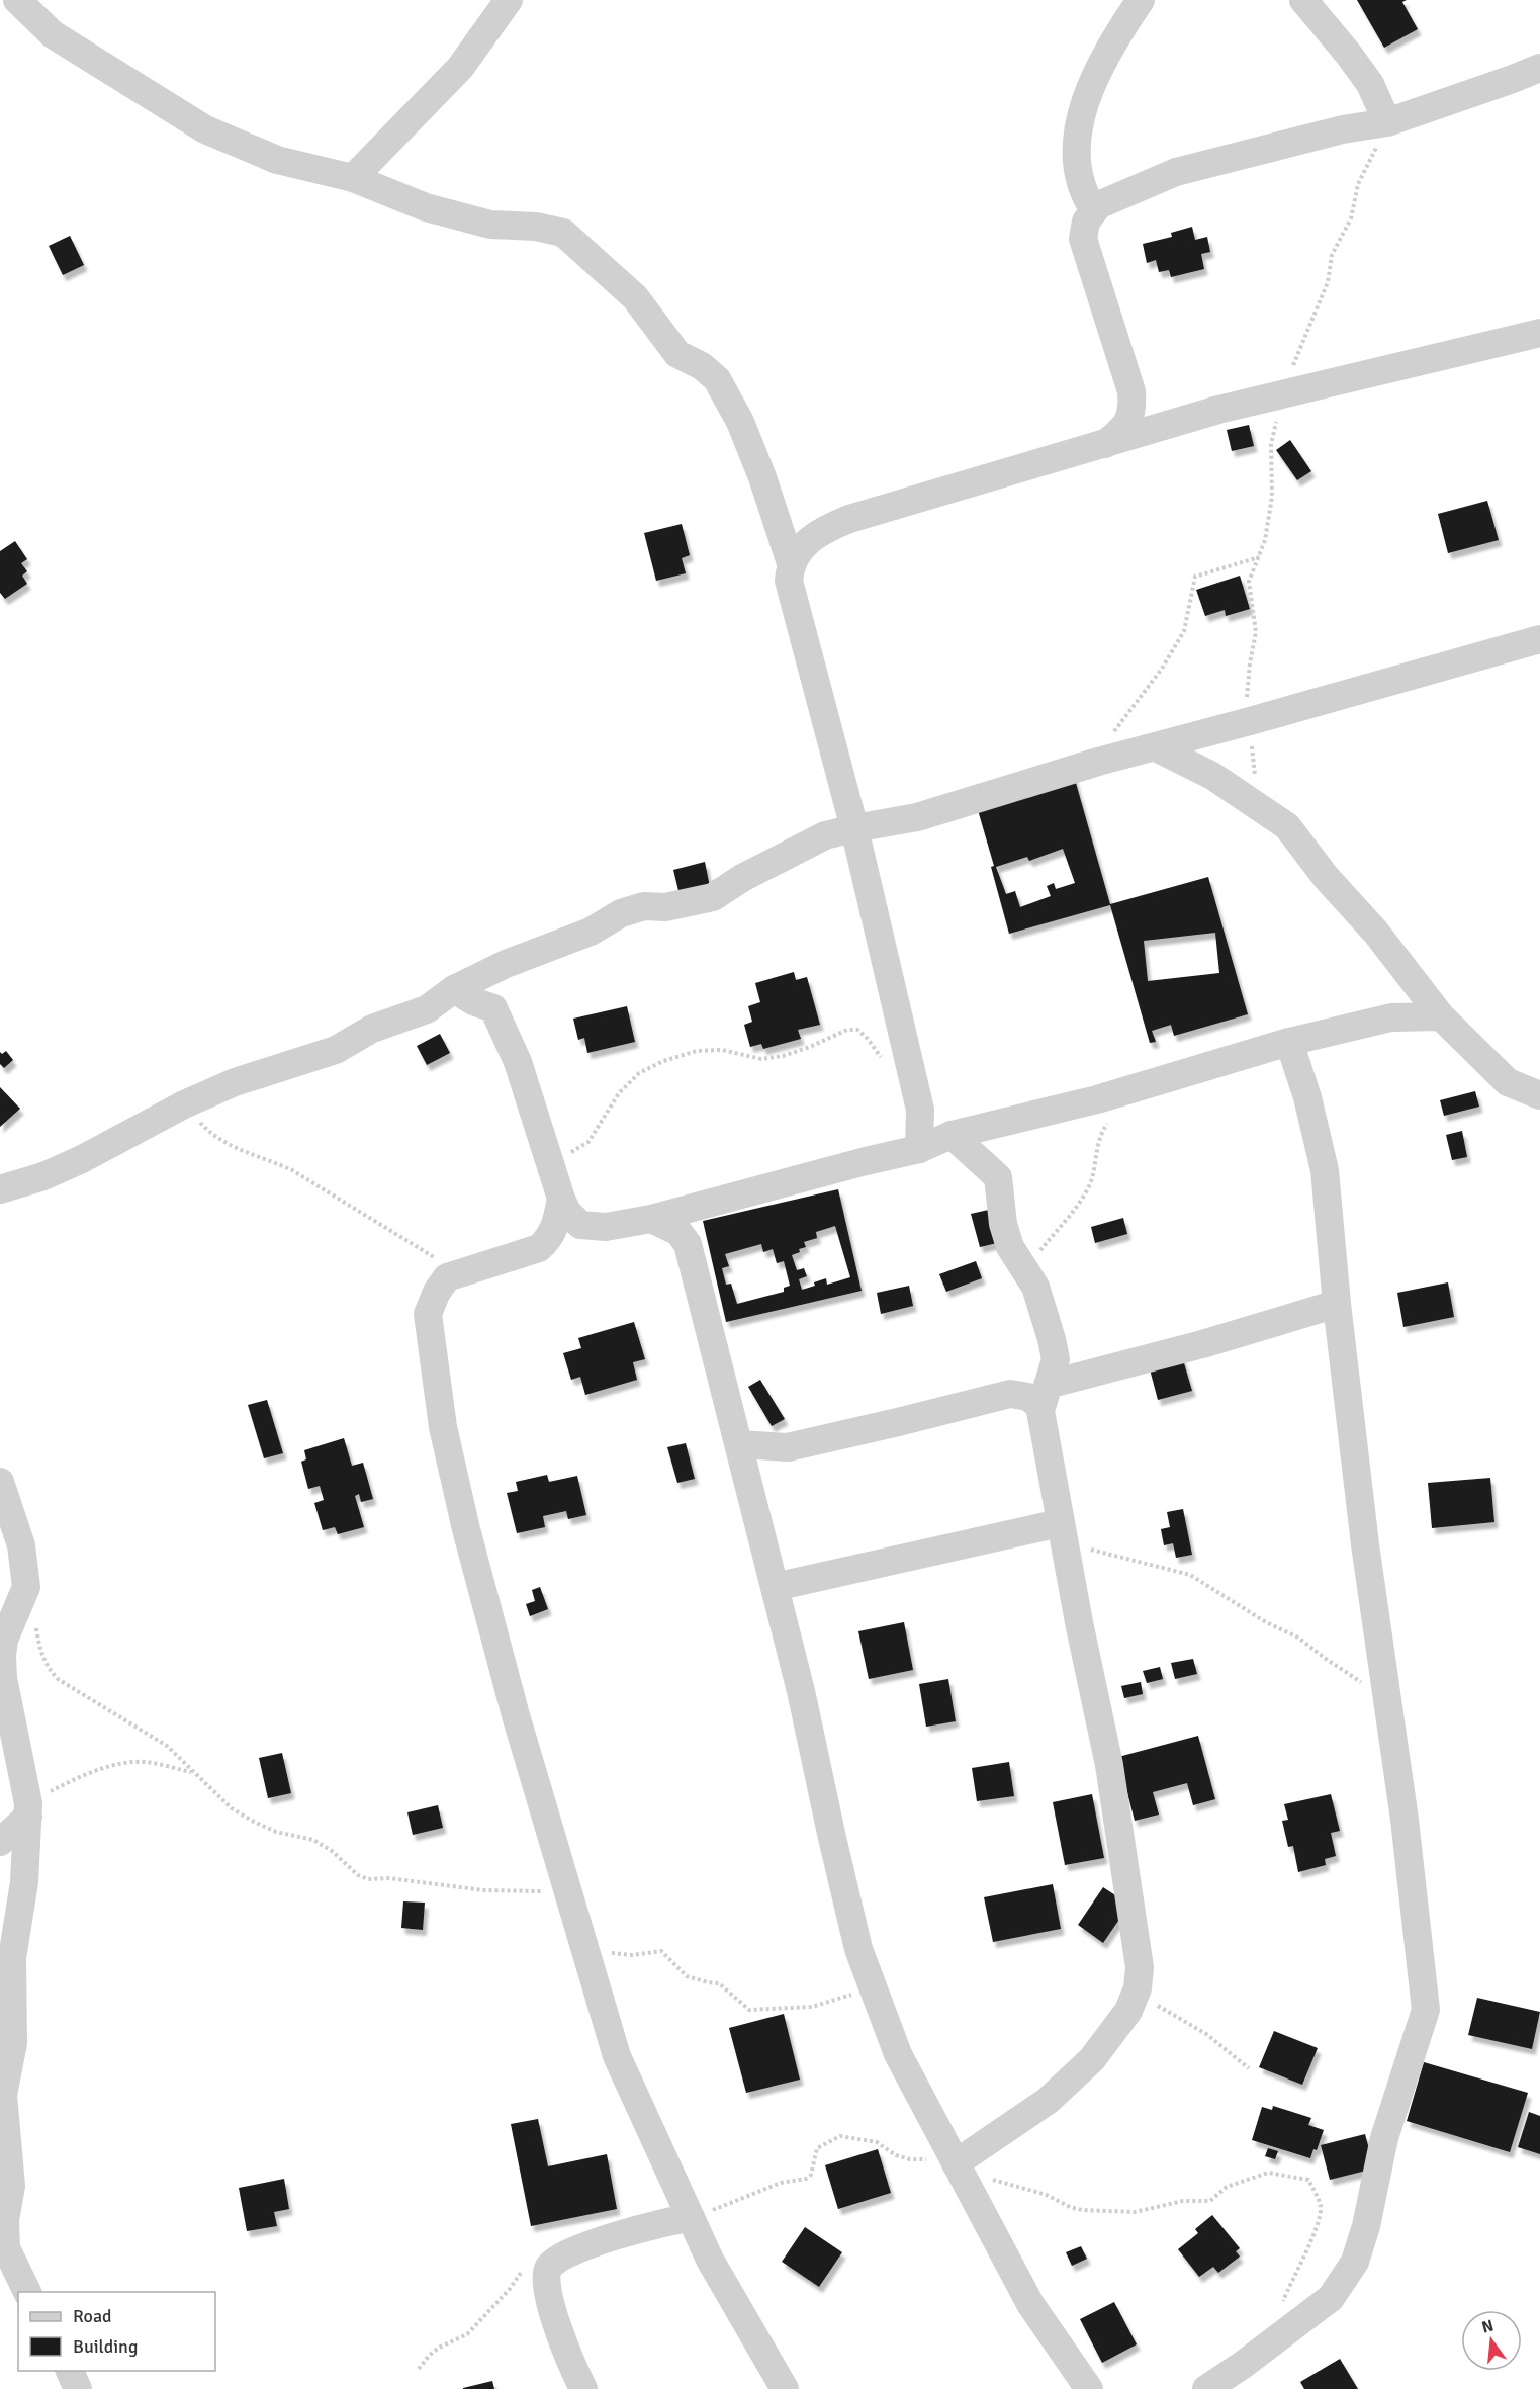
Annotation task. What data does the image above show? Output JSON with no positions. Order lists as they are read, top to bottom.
{
  "legend": ["Road", "Building"],
  "north": "top"
}
